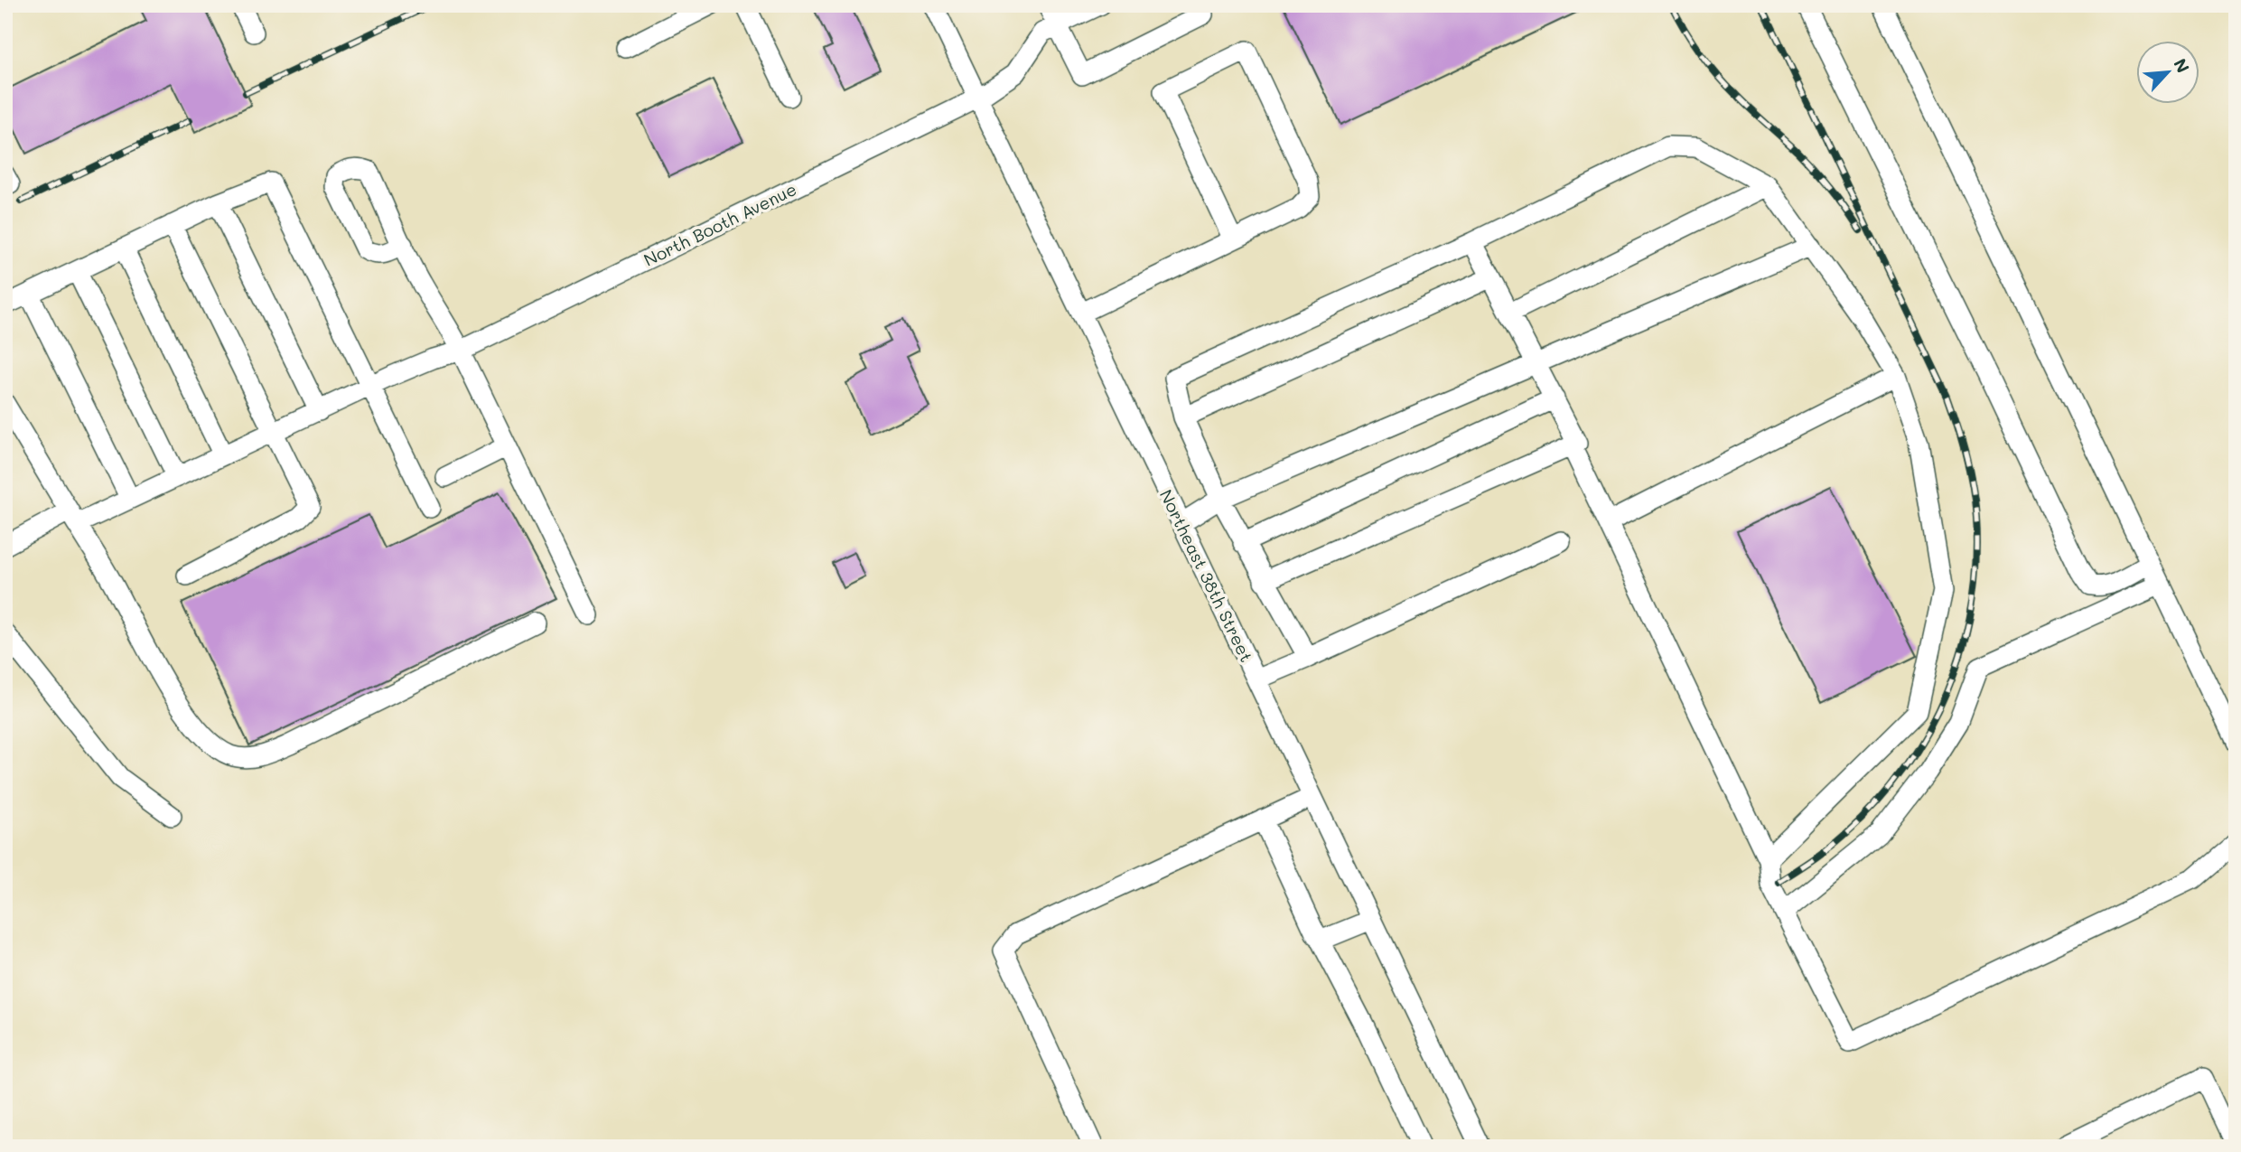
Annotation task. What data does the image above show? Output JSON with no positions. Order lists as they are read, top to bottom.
{
  "streets": {
    "street": ["North Booth Avenue", "Northeast 38th Street"]
  },
  "crossings": [
    ["North Booth Avenue", "Northeast 38th Street"]
  ],
  "north": "top right"
}
